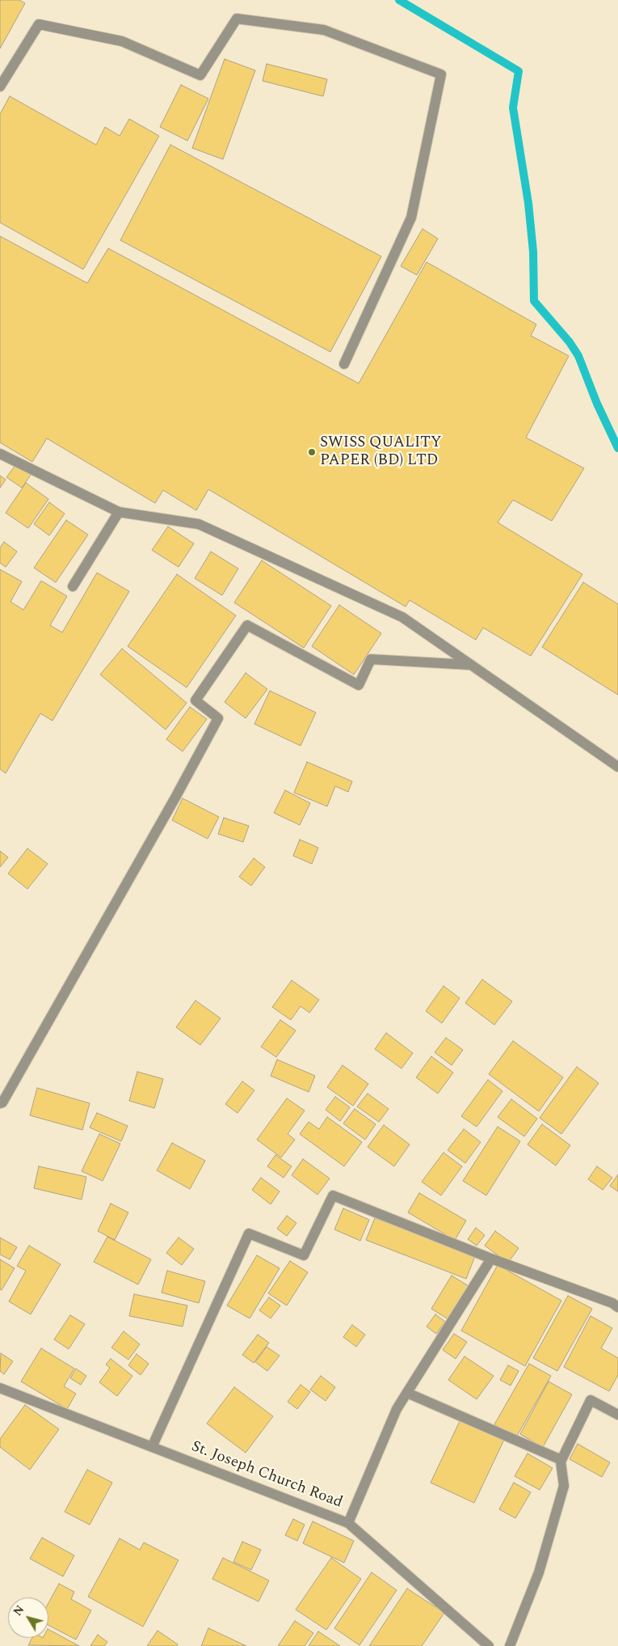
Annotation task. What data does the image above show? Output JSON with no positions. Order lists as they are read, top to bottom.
{
  "streets": {
    "street": ["St. Joseph Church Road"]
  },
  "places": ["SWISS QUALITY PAPER (BD) LTD"],
  "north": "top left"
}
